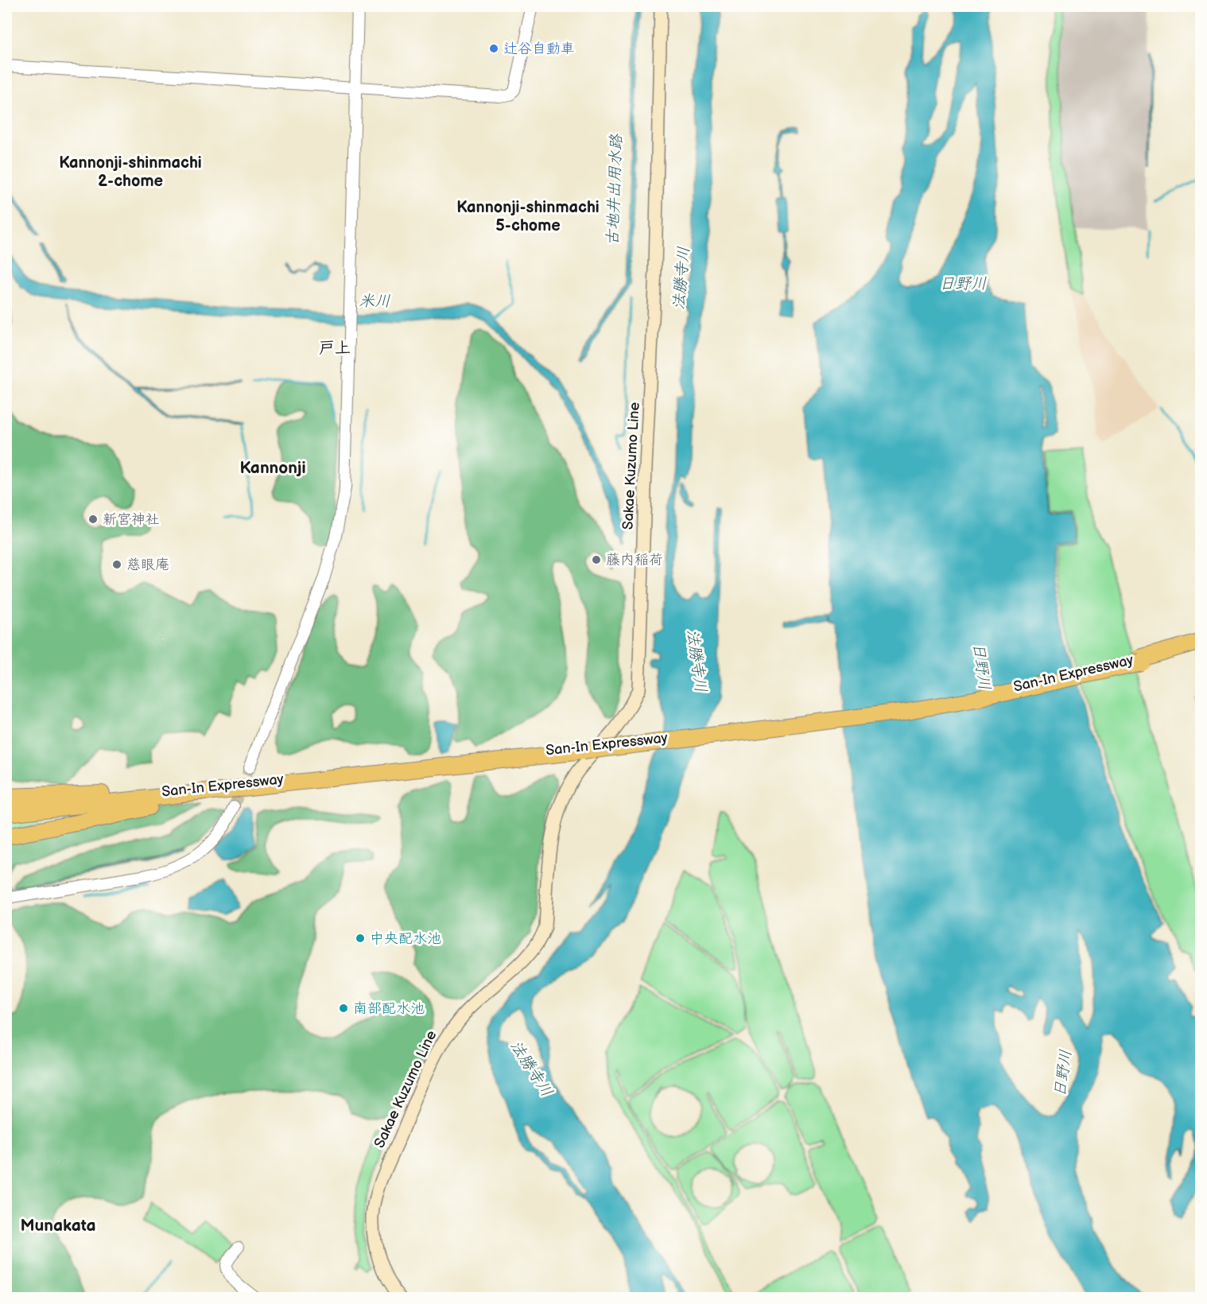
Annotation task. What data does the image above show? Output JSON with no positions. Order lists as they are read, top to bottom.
{
  "streets": {
    "highway": ["San-In Expressway"],
    "main road": ["Sakae Kuzumo Line"]
  },
  "districts": [
    "Kannonji-shinmachi 2-chome",
    "Kannonji-shinmachi 5-chome",
    "戸上",
    "Kannonji",
    "Munakata"
  ],
  "water": [
    "古地井出用水路",
    "法勝寺川",
    "日野川",
    "米川"
  ],
  "places": [
    "辻谷自動車",
    "新宮神社",
    "藤内稲荷",
    "慈眼庵",
    "中央配水池",
    "南部配水池"
  ]
}
